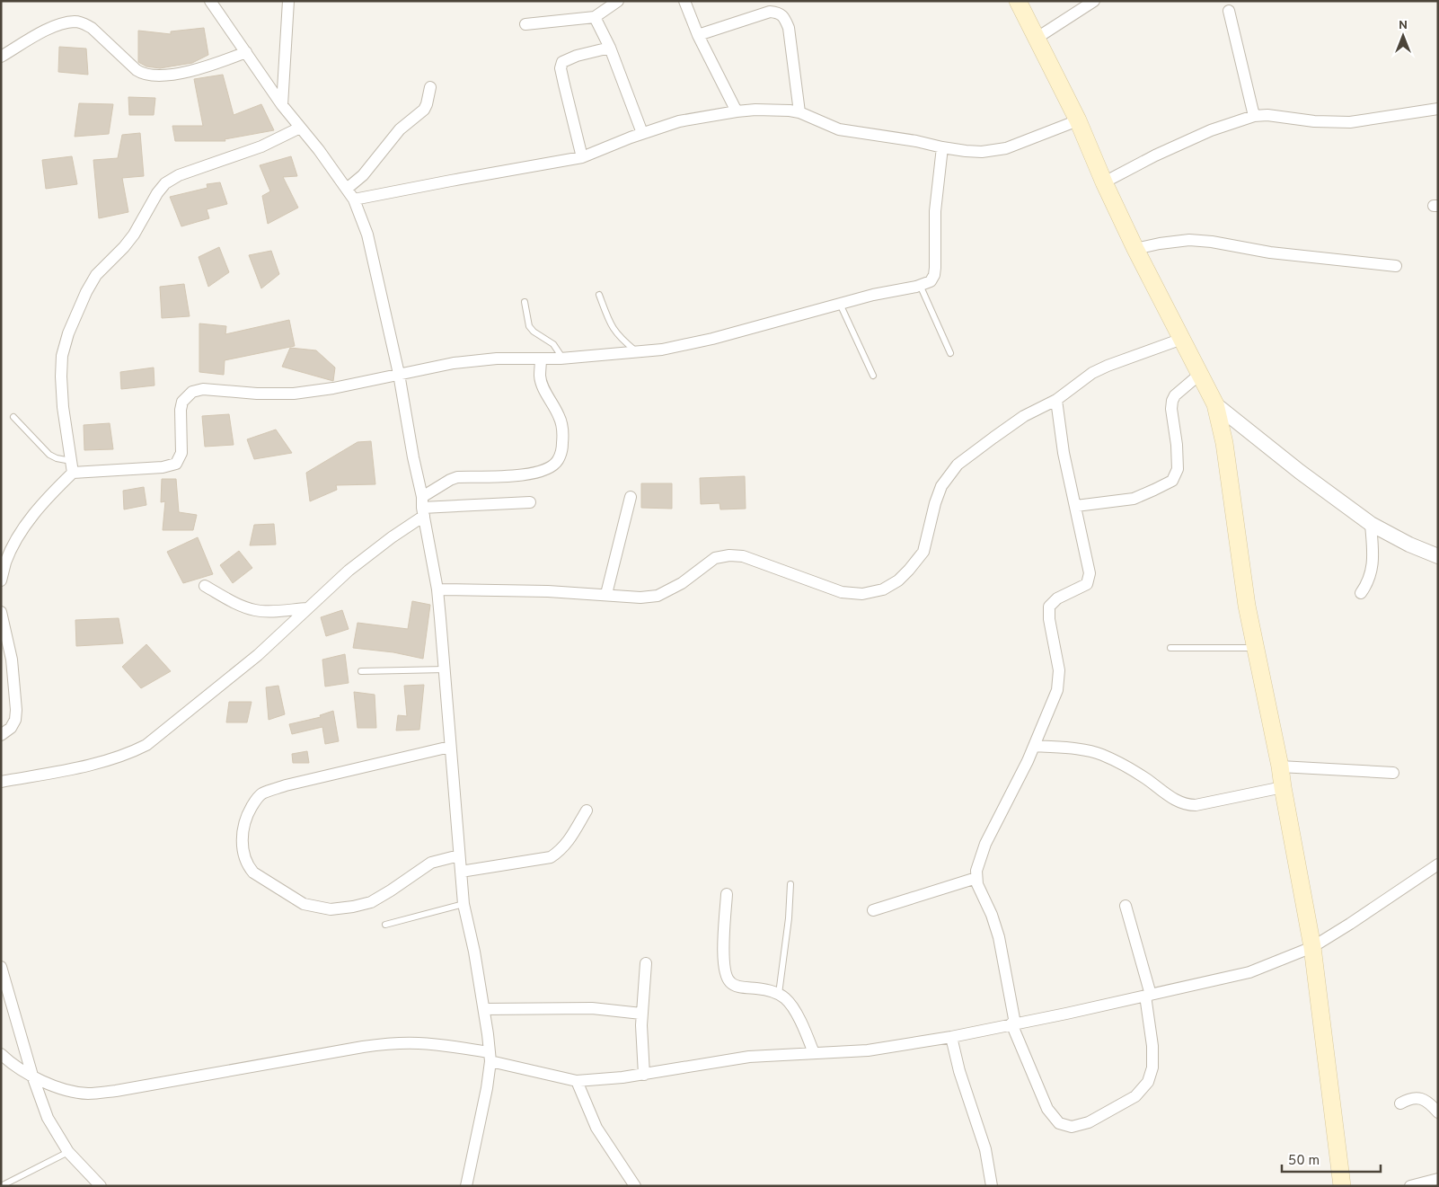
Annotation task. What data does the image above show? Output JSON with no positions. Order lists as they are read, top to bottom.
{
  "scale_bar": "50 m",
  "north": "top"
}
